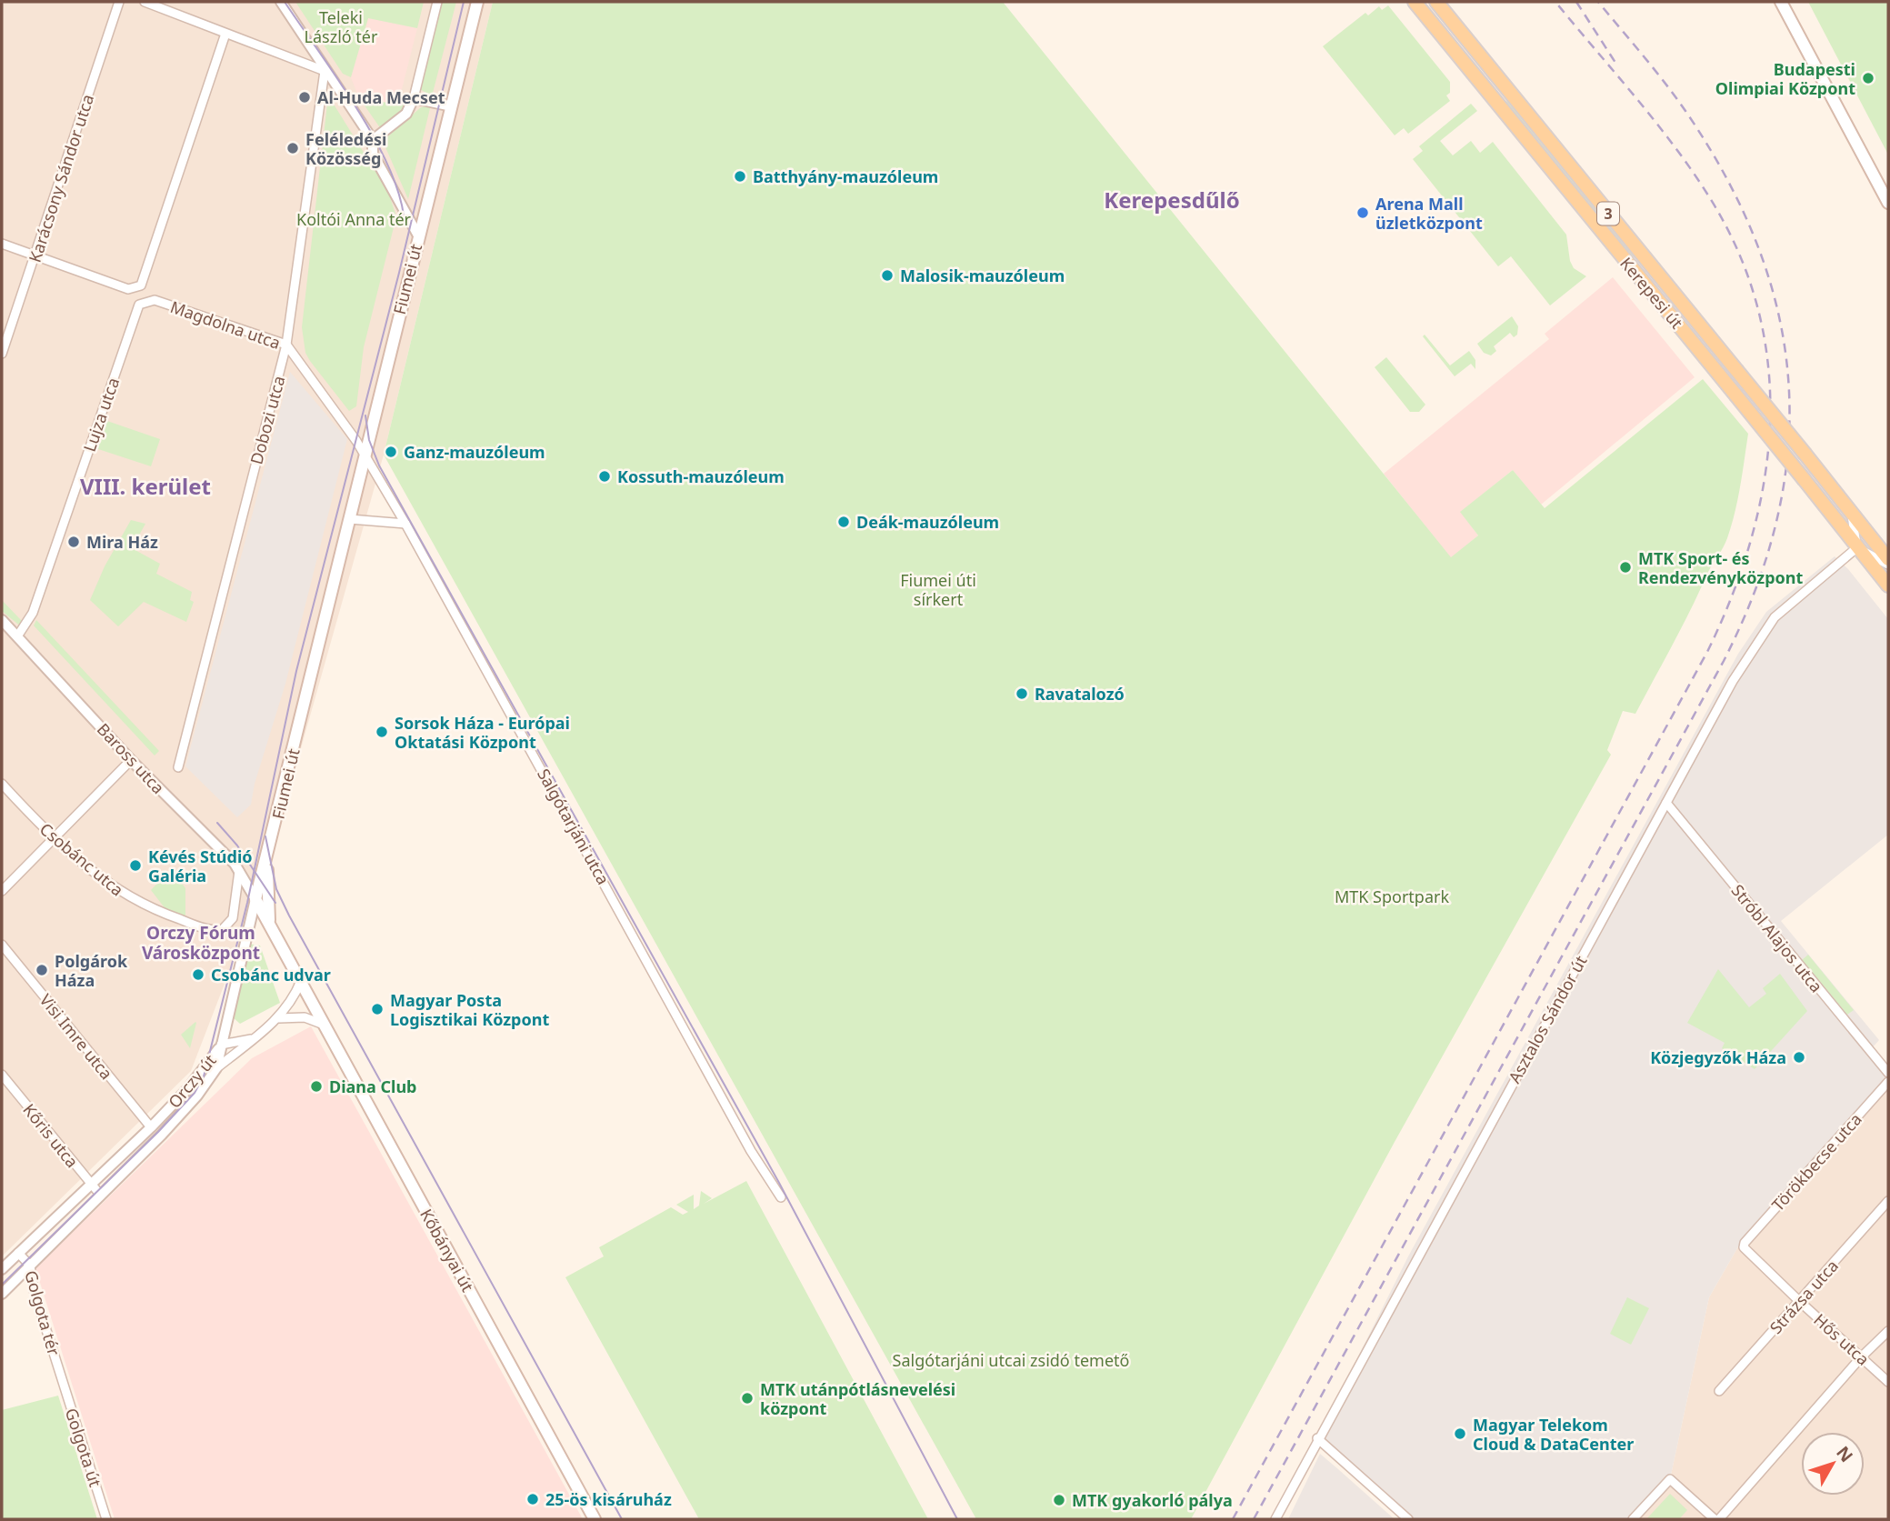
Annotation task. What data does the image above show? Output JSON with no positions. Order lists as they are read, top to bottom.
{
  "streets": {
    "main road": [
      "3",
      "Fiumei út",
      "Kerepesi út",
      "Kőbányai út"
    ],
    "street": [
      "Karácsony Sándor utca",
      "Magdolna utca",
      "Lujza utca",
      "Dobozi utca",
      "Baross utca",
      "Salgótarjáni utca",
      "Csobánc utca",
      "Stróbl Alajos utca",
      "Asztalos Sándor út",
      "Visi Imre utca",
      "Orczy út",
      "Kőris utca",
      "Törökbecse utca",
      "Strázsa utca",
      "Golgota tér",
      "Hős utca",
      "Golgota út"
    ]
  },
  "crossings": [
    ["Fiumei út", "Magdolna utca"],
    ["Fiumei út", "Baross utca"],
    ["Fiumei út", "Salgótarjáni utca"],
    ["Fiumei út", "Kőbányai út"],
    ["Kerepesi út", "Asztalos Sándor út"],
    ["Magdolna utca", "Lujza utca"],
    ["Magdolna utca", "Dobozi utca"],
    ["Magdolna utca", "Salgótarjáni utca"],
    ["Lujza utca", "Baross utca"],
    ["Baross utca", "Csobánc utca"],
    ["Baross utca", "Kőbányai út"],
    ["Stróbl Alajos utca", "Asztalos Sándor út"],
    ["Visi Imre utca", "Orczy út"],
    ["Orczy út", "Kőris utca"],
    ["Orczy út", "Golgota tér"],
    ["Törökbecse utca", "Hős utca"],
    ["Strázsa utca", "Hős utca"],
    ["Golgota tér", "Golgota út"]
  ],
  "districts": ["Kerepesdűlő", "VIII. kerület", "Orczy Fórum Városközpont"],
  "parks": [
    "Teleki László tér",
    "Koltói Anna tér",
    "Fiumei úti sírkert",
    "MTK Sportpark",
    "Salgótarjáni utcai zsidó temető"
  ],
  "places": [
    "Budapesti Olimpiai Központ",
    "Al-Huda Mecset",
    "Feléledési Közösség",
    "Batthyány-mauzóleum",
    "Arena Mall üzletközpont",
    "Malosik-mauzóleum",
    "Ganz-mauzóleum",
    "Kossuth-mauzóleum",
    "Deák-mauzóleum",
    "Mira Ház",
    "MTK Sport- és Rendezvényközpont",
    "Ravatalozó",
    "Sorsok Háza - Európai Oktatási Központ",
    "Kévés Stúdió Galéria",
    "Polgárok Háza",
    "Csobánc udvar",
    "Magyar Posta Logisztikai Központ",
    "Közjegyzők Háza",
    "Diana Club",
    "MTK utánpótlásnevelési központ",
    "Magyar Telekom Cloud & DataCenter",
    "25-ös kisáruház",
    "MTK gyakorló pálya"
  ],
  "north": "top right"
}
